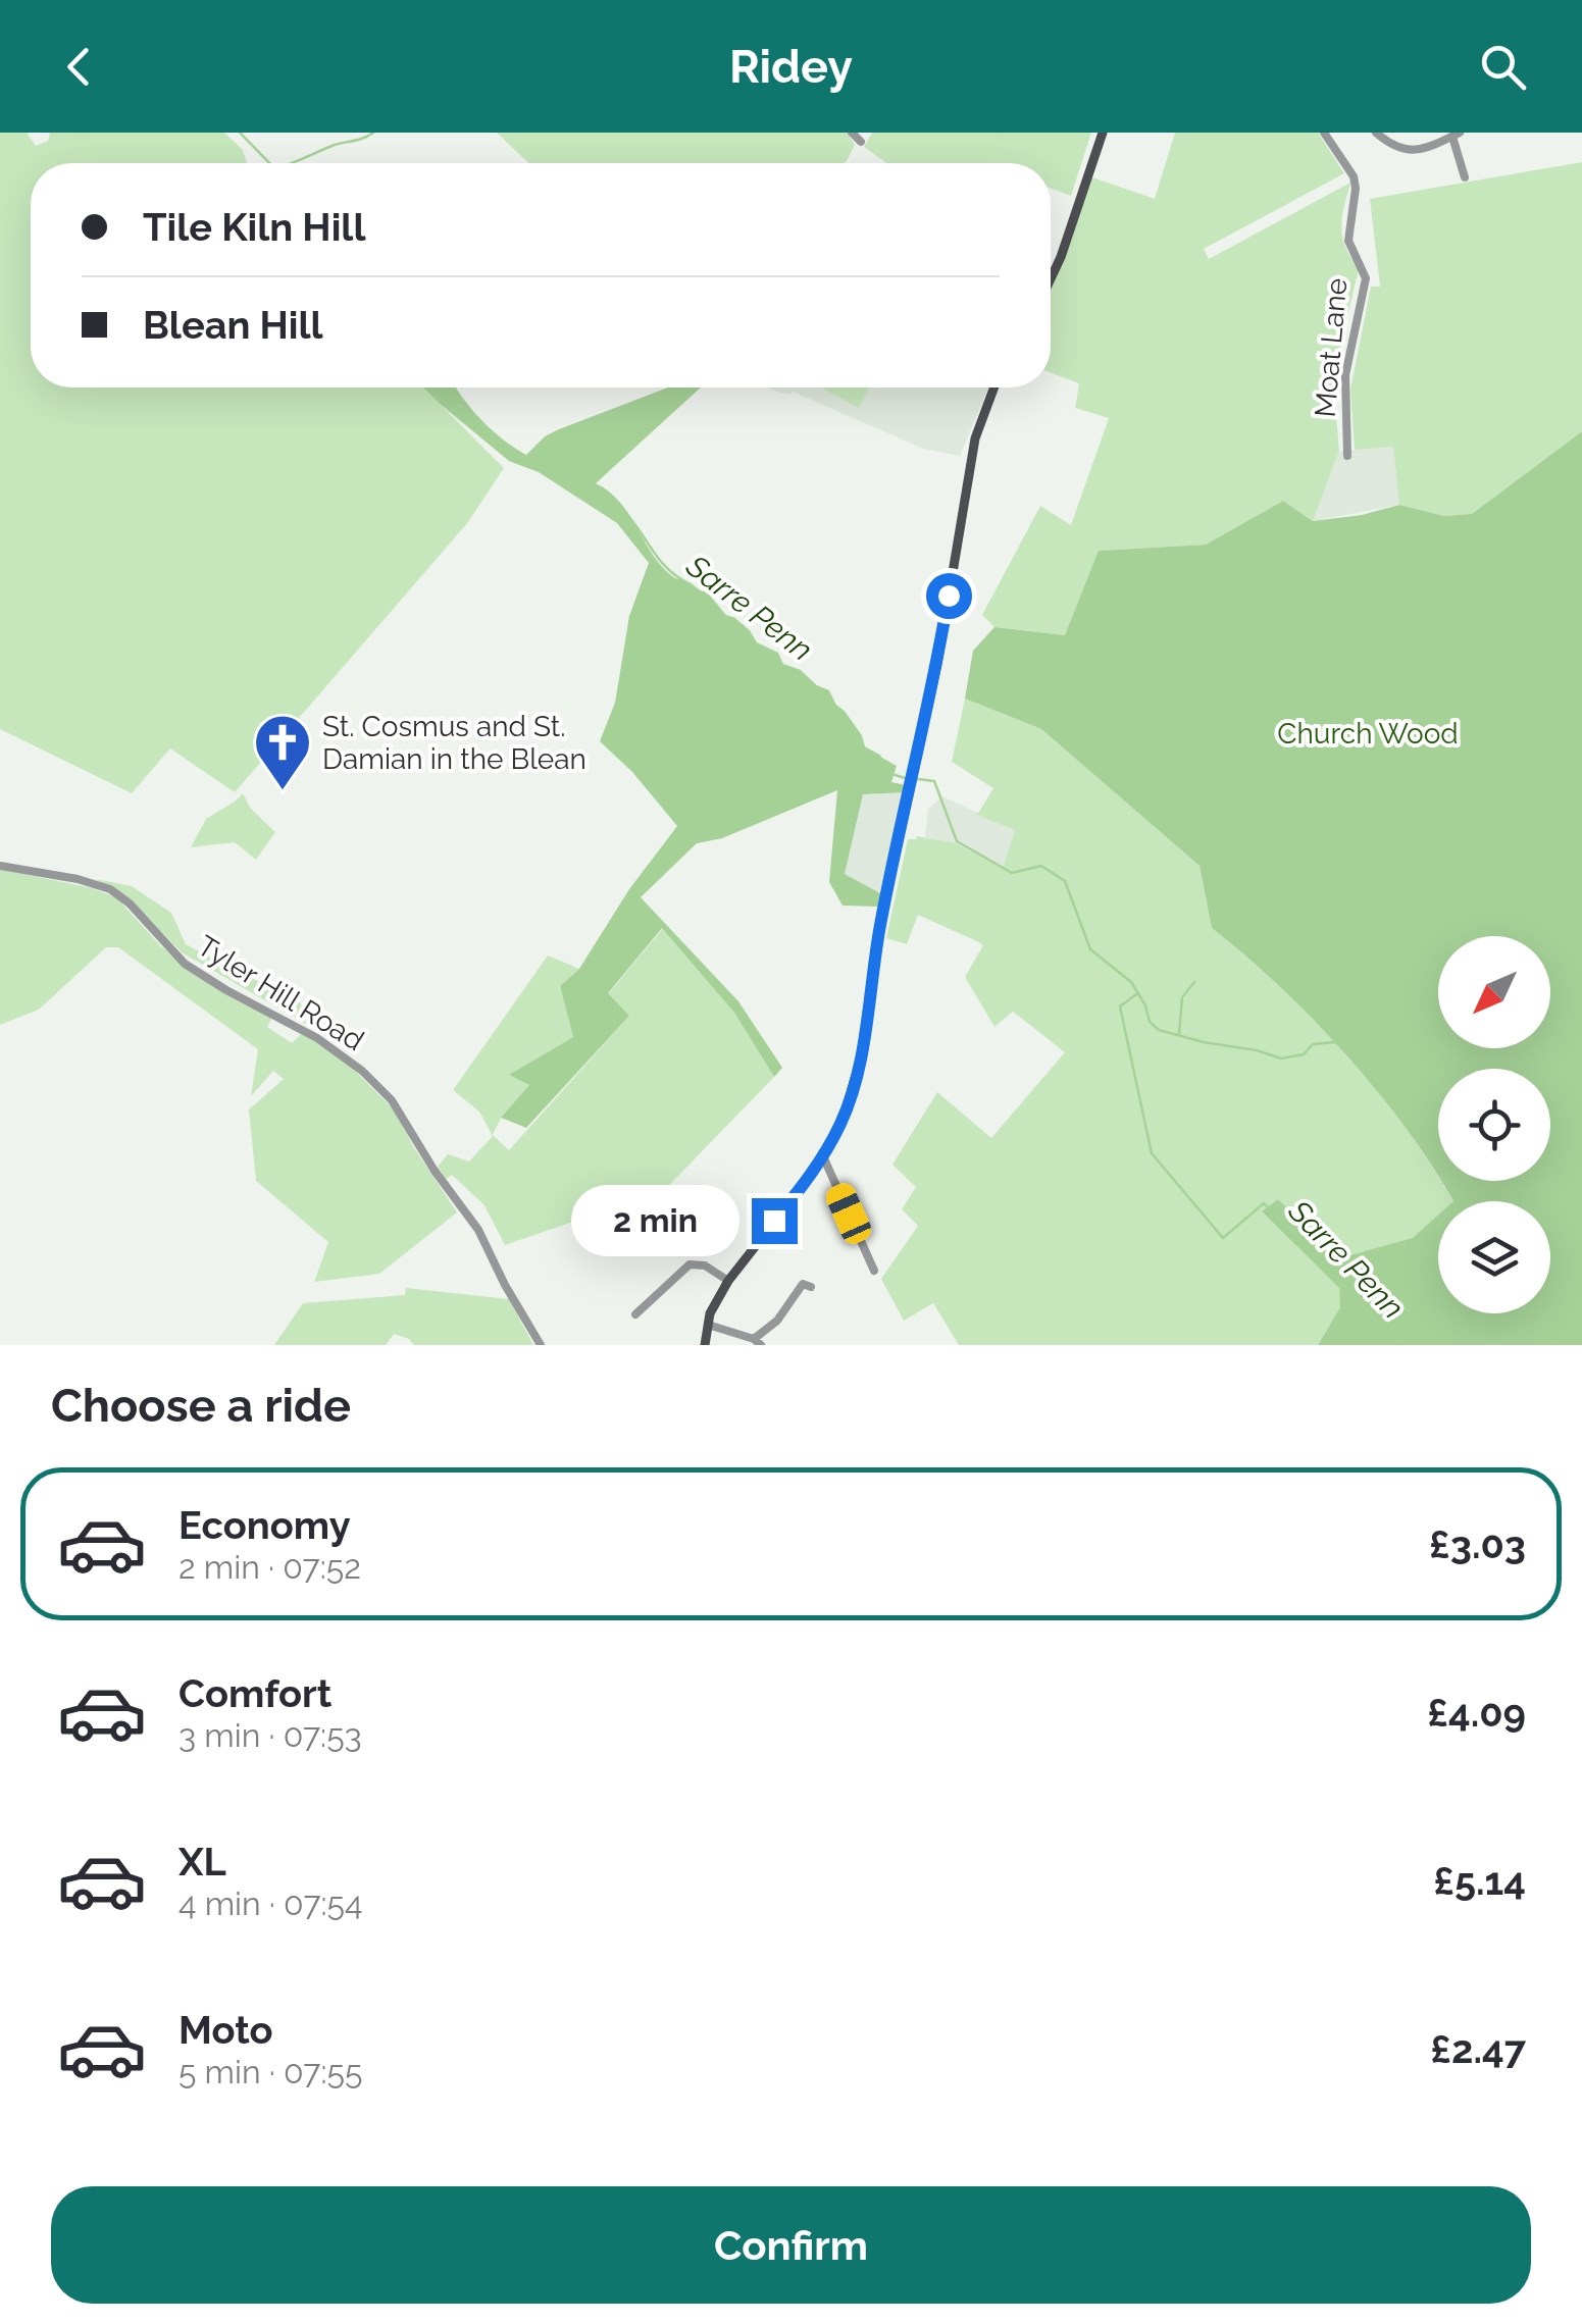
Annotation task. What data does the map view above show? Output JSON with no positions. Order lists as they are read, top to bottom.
{
  "streets": {
    "street": ["Moat Lane", "Tyler Hill Road"]
  },
  "water": ["Sarre Penn"],
  "parks": ["Church Wood"],
  "places": {
    "church": ["St. Cosmus and St. Damian in the Blean"]
  },
  "north": "bottom left",
  "page": {
    "header": "Ridey",
    "banner": ["Tile Kiln Hill", "Blean Hill"],
    "bubble": "2 min",
    "heading": "Choose a ride",
    "list": [
      {
        "name": "Economy",
        "note": "2 min · 07:52",
        "value": "£3.03"
      },
      {
        "name": "Comfort",
        "note": "3 min · 07:53",
        "value": "£4.09"
      },
      {
        "name": "XL",
        "note": "4 min · 07:54",
        "value": "£5.14"
      },
      {
        "name": "Moto",
        "note": "5 min · 07:55",
        "value": "£2.47"
      }
    ],
    "buttons": "Confirm"
  }
}
